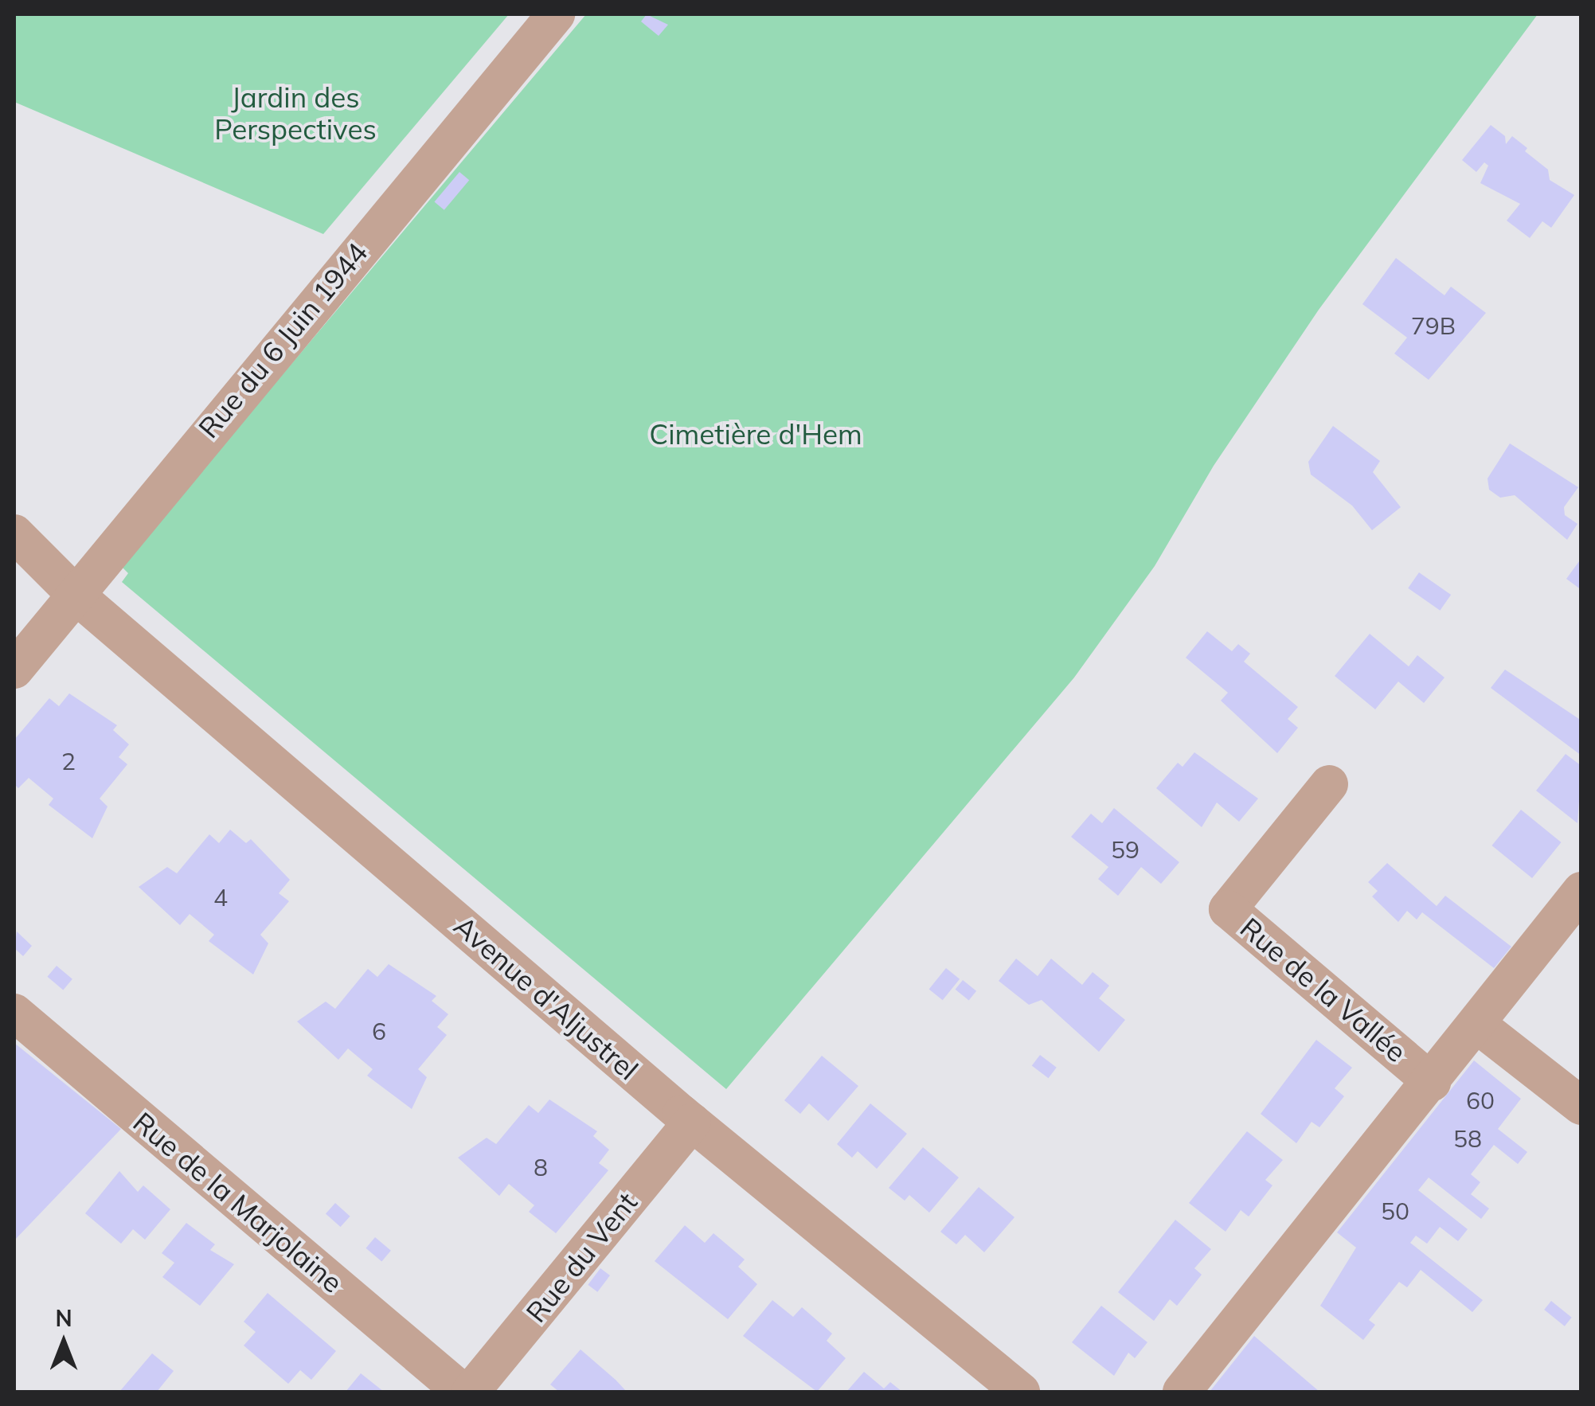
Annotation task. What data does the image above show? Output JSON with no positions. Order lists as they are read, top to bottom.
{
  "streets": {
    "street": [
      "Rue du 6 Juin 1944",
      "Rue de la Vallée",
      "Avenue d'Aljustrel",
      "Rue de la Marjolaine",
      "Rue du Vent"
    ]
  },
  "crossings": [
    ["Rue du 6 Juin 1944", "Avenue d'Aljustrel"],
    ["Avenue d'Aljustrel", "Rue du Vent"]
  ],
  "parks": ["Jardin des Perspectives", "Cimetière d'Hem"],
  "house_numbers": [
    "79B",
    "2",
    "59",
    "4",
    "6",
    "60",
    "58",
    "8",
    "50"
  ],
  "north": "top"
}
